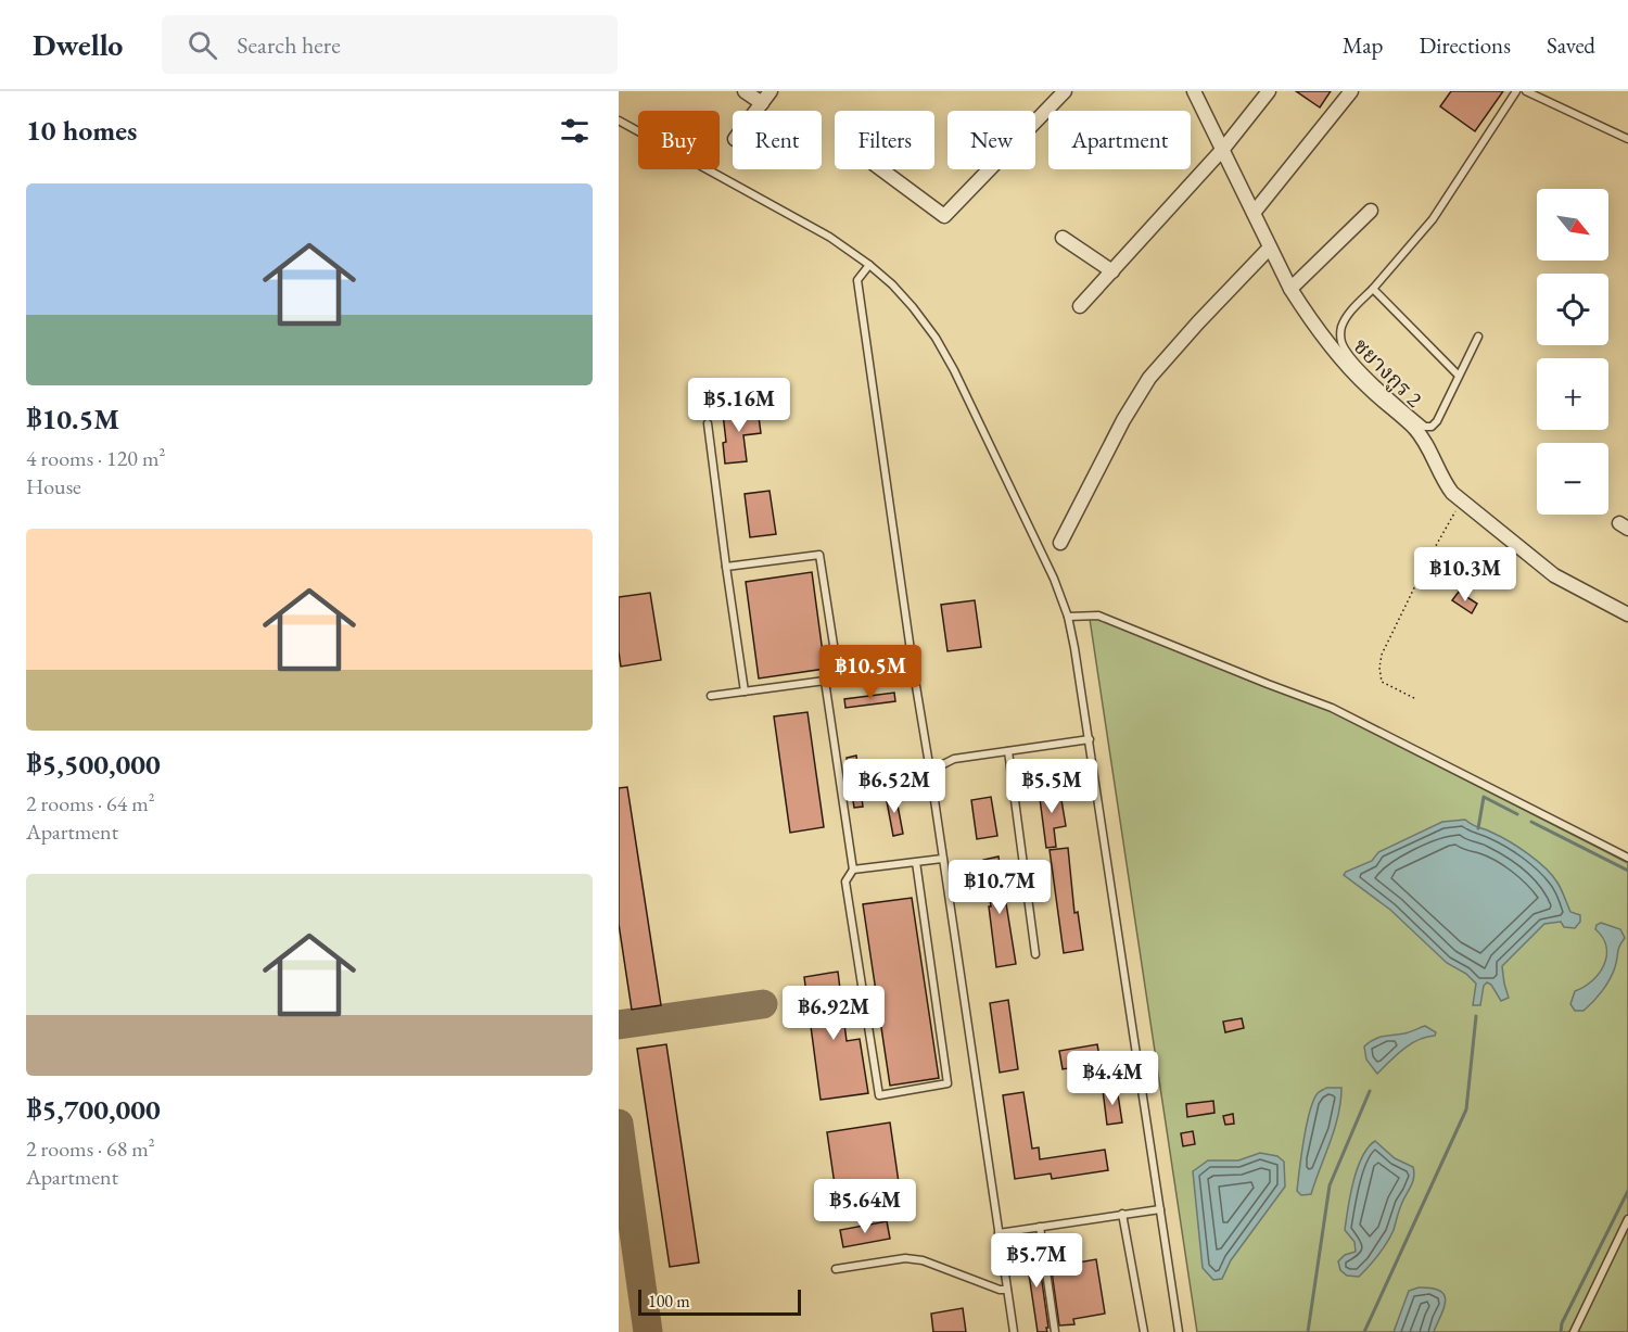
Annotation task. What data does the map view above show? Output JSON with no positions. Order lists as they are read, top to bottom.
{
  "streets": {
    "street": ["ชยางกูร 2"]
  },
  "scale_bar": "100 m",
  "north": "bottom right",
  "page": {
    "header": "Dwello",
    "search": "Search here",
    "nav": ["Map", "Directions", "Saved"],
    "heading": "10 homes",
    "chip": [
      "Buy",
      "Rent",
      "Filters",
      "New",
      "Apartment"
    ],
    "list": [
      {
        "name": "฿10.5M",
        "note": "4 rooms · 120 m² · House"
      },
      {
        "name": "฿5,500,000",
        "note": "2 rooms · 64 m² · Apartment"
      },
      {
        "name": "฿5,700,000",
        "note": "2 rooms · 68 m² · Apartment"
      }
    ],
    "map_buttons": ["+", "−"],
    "price": [
      "฿5.16M",
      "฿10.3M",
      "฿10.5M",
      "฿6.52M",
      "฿5.5M",
      "฿10.7M",
      "฿6.92M",
      "฿4.4M",
      "฿5.64M",
      "฿5.7M"
    ],
    "scale": "100 m"
  }
}
